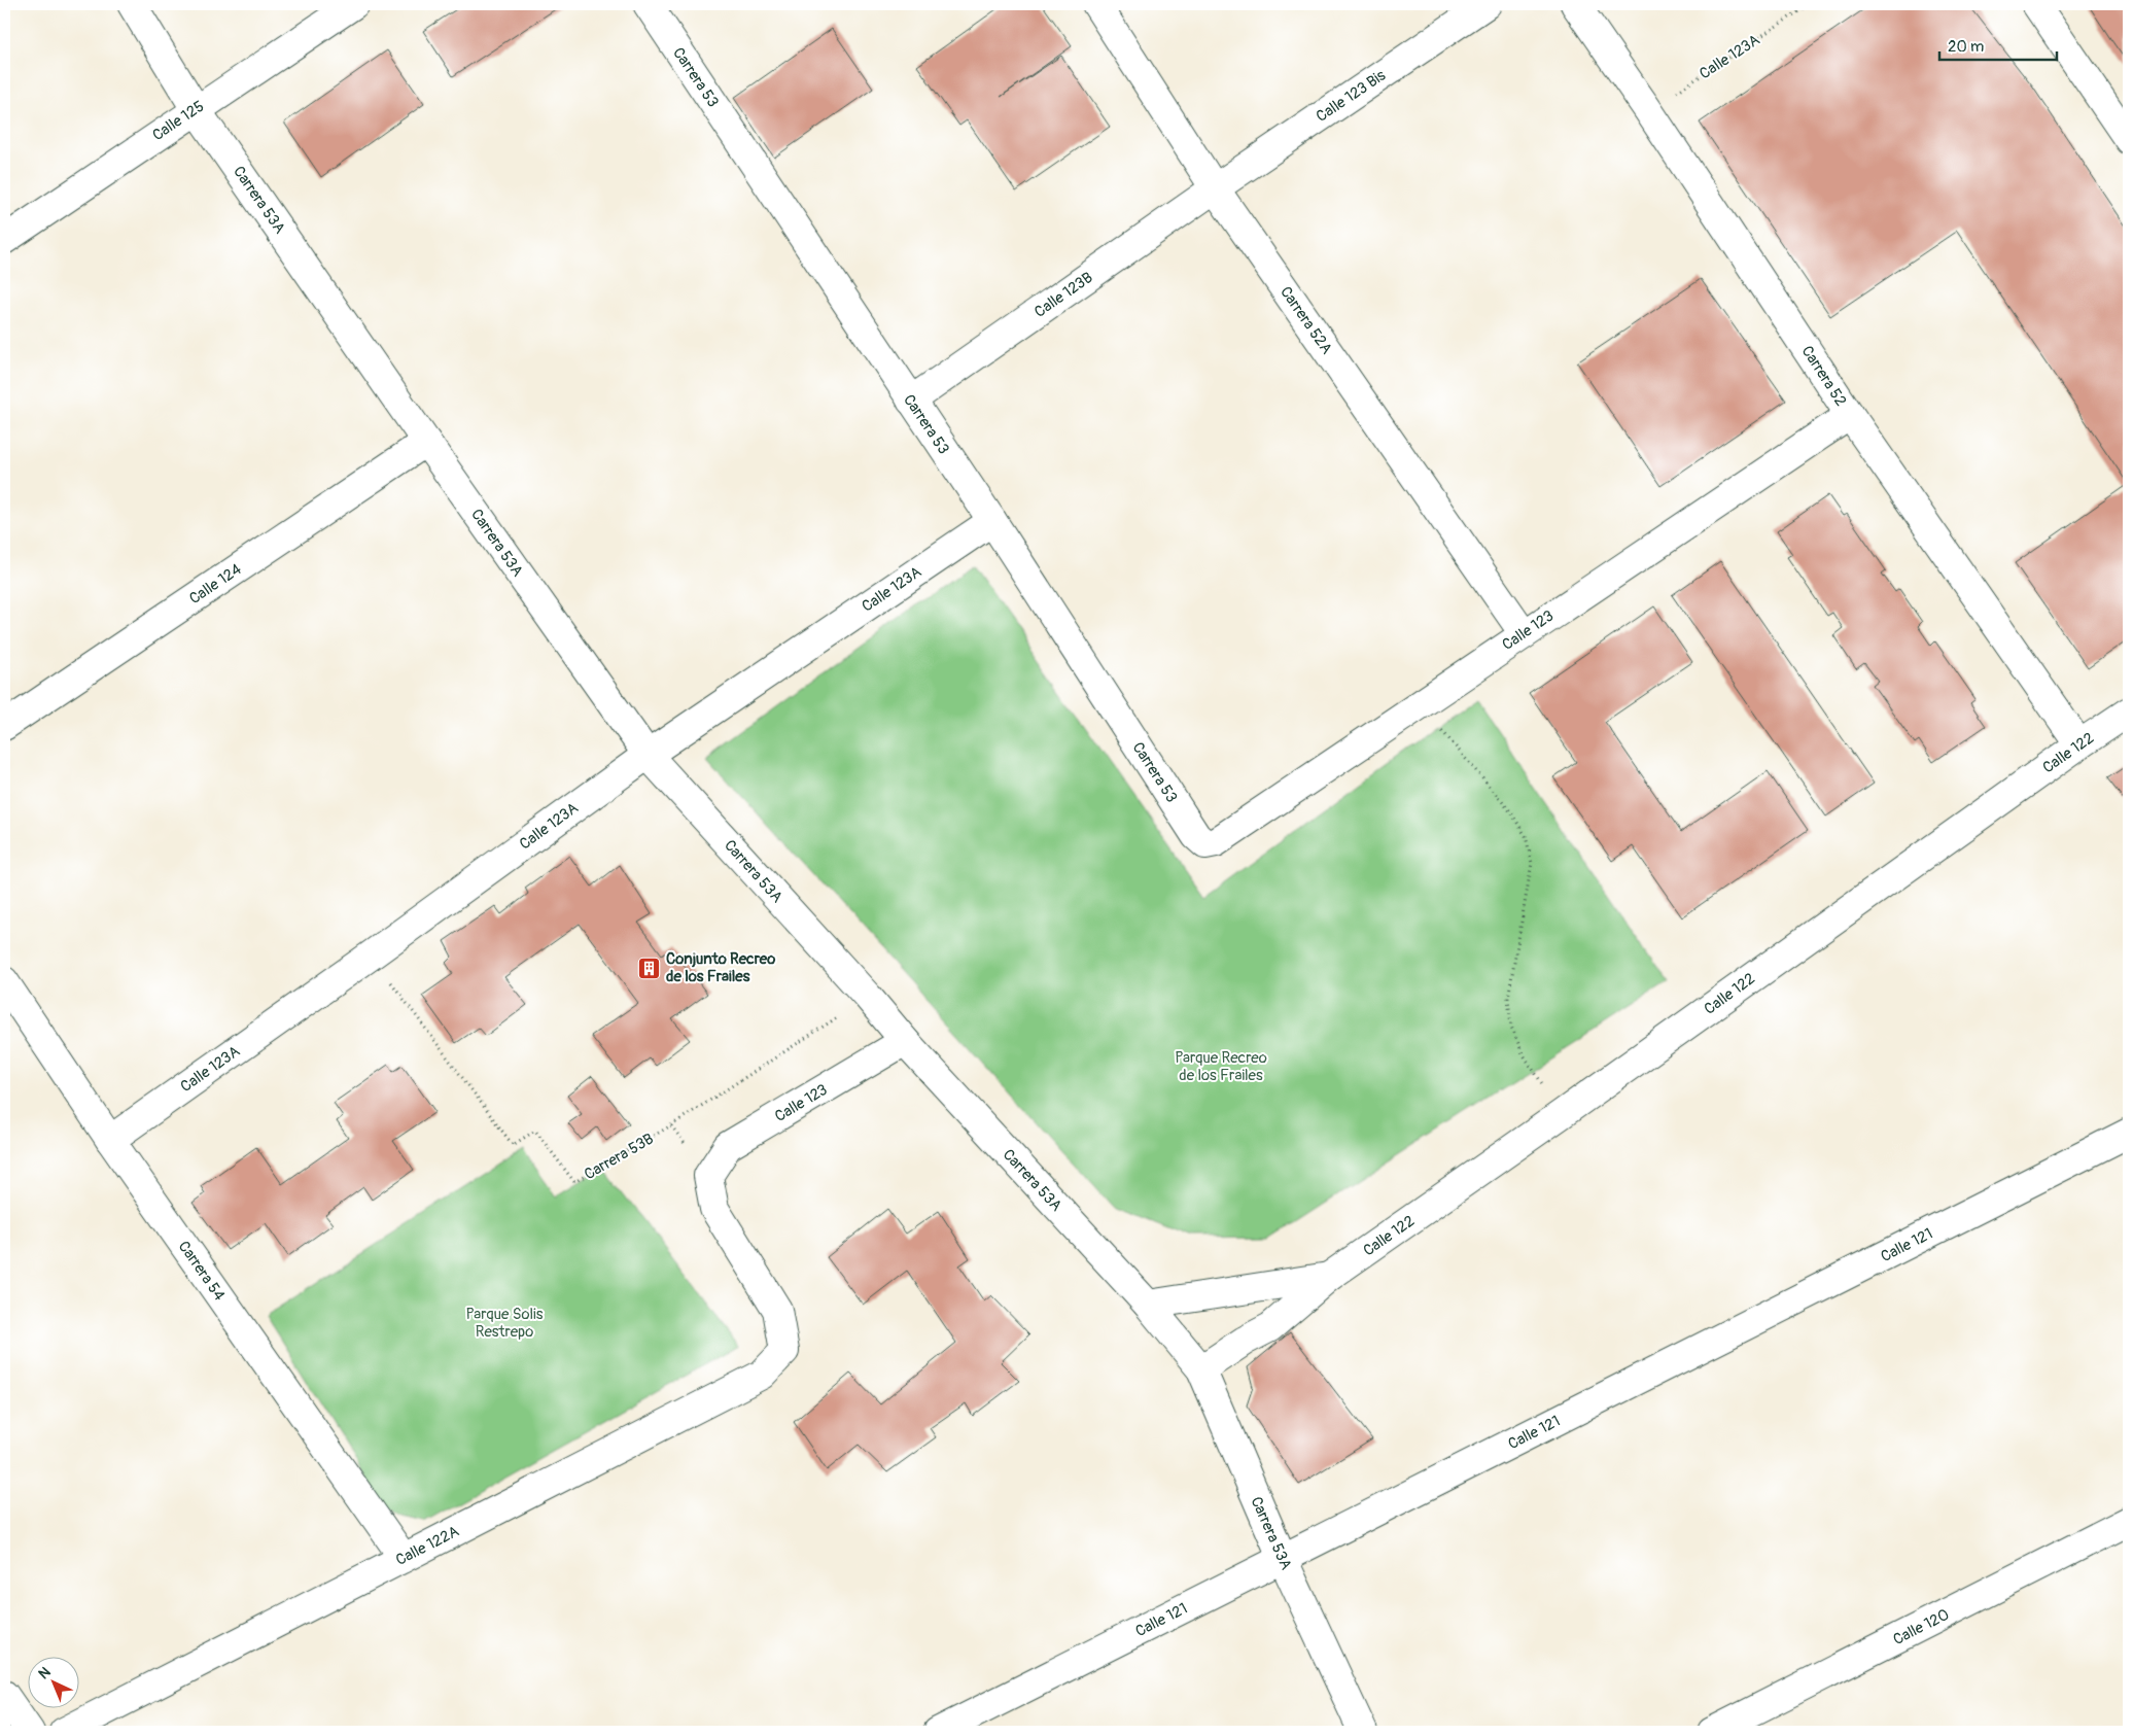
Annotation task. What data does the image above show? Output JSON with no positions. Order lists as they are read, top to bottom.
{
  "streets": {
    "street": [
      "Calle 123A",
      "Carrera 53",
      "Calle 123 Bis",
      "Calle 125",
      "Carrera 53A",
      "Calle 123B",
      "Carrera 52A",
      "Carrera 52",
      "Calle 124",
      "Calle 123",
      "Calle 122",
      "Calle 121",
      "Carrera 54",
      "Calle 122A",
      "Calle 120"
    ],
    "path": ["Carrera 53B"]
  },
  "crossings": [
    ["Calle 123A", "Carrera 53"],
    ["Calle 123A", "Carrera 53A"],
    ["Calle 123A", "Carrera 52"],
    ["Calle 123A", "Carrera 53B"],
    ["Calle 123A", "Carrera 54"],
    ["Carrera 53", "Calle 123B"],
    ["Carrera 53", "Calle 123"],
    ["Calle 123 Bis", "Calle 123B"],
    ["Calle 123 Bis", "Carrera 52A"],
    ["Calle 125", "Carrera 53A"],
    ["Carrera 53A", "Calle 124"],
    ["Carrera 53A", "Calle 123"],
    ["Carrera 53A", "Calle 122"],
    ["Carrera 53A", "Calle 121"],
    ["Calle 123B", "Carrera 52A"],
    ["Carrera 52A", "Calle 123"],
    ["Carrera 52", "Calle 123"],
    ["Carrera 52", "Calle 122"],
    ["Calle 123", "Carrera 53B"],
    ["Calle 123", "Calle 122A"],
    ["Carrera 53B", "Calle 122A"],
    ["Carrera 54", "Calle 122A"]
  ],
  "parks": ["Parque Recreo de los Frailes", "Parque Solis Restrepo"],
  "places": {
    "building": ["Conjunto Recreo de los Frailes"]
  },
  "scale_bar": "20 m",
  "north": "top left"
}
